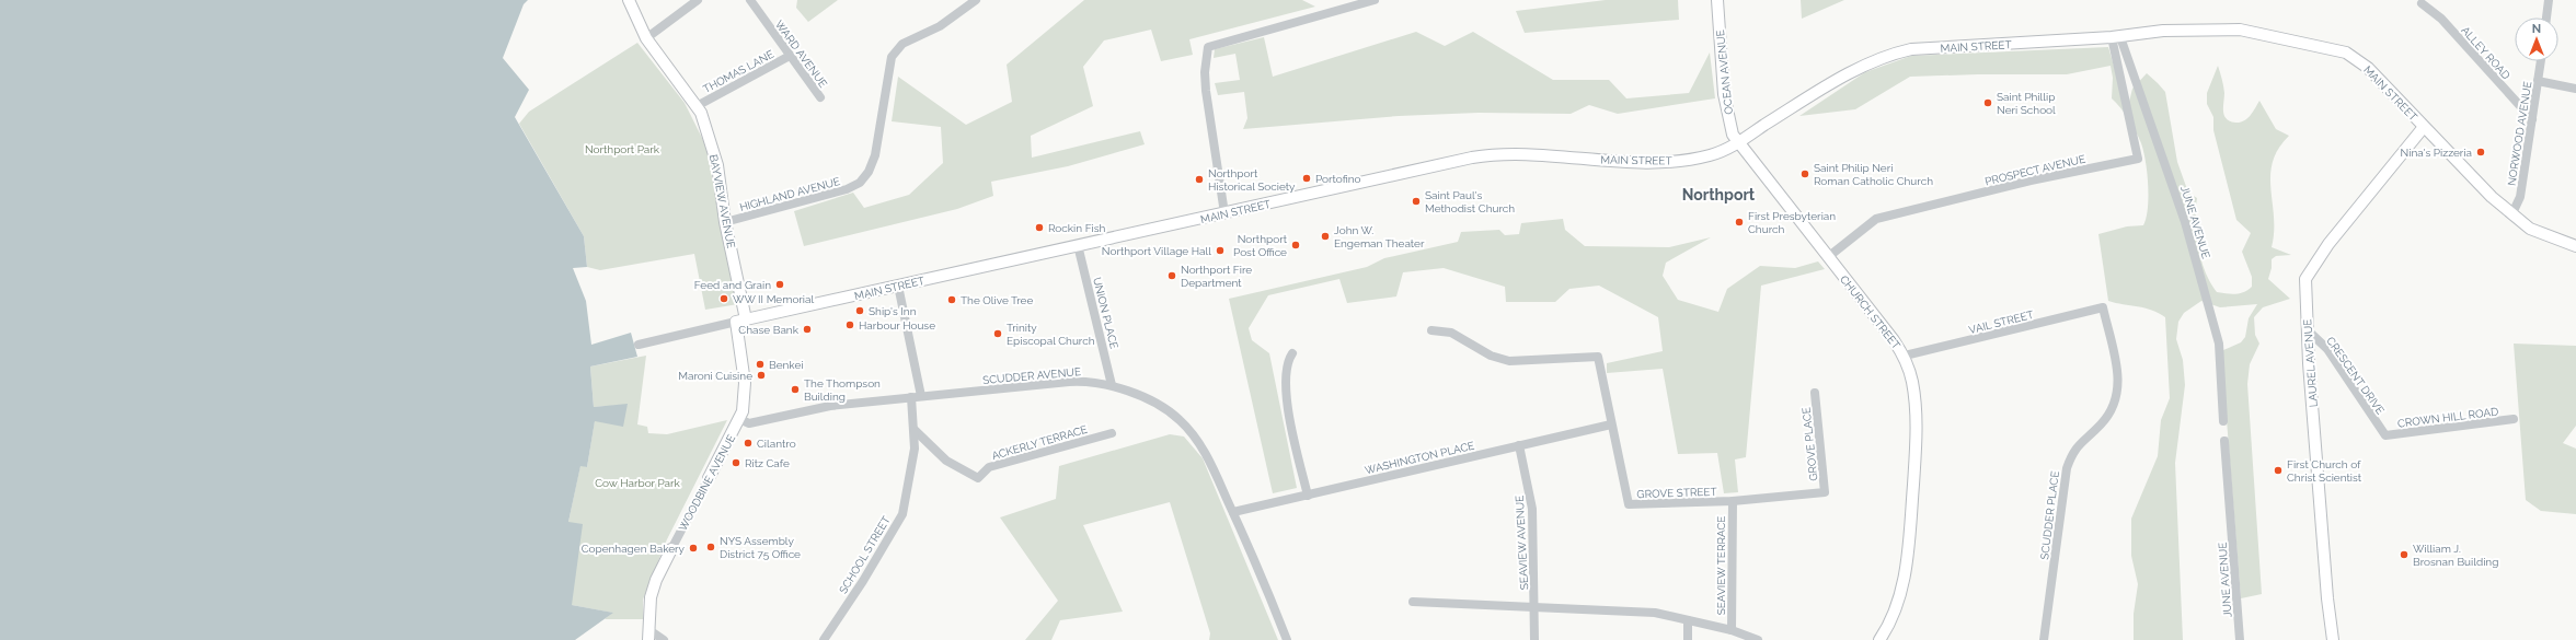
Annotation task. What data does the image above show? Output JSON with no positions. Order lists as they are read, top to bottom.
{
  "streets": {
    "main road": [
      "MAIN STREET",
      "OCEAN AVENUE",
      "BAYVIEW AVENUE",
      "CHURCH STREET",
      "LAUREL AVENUE",
      "WOODBINE AVENUE"
    ],
    "street": [
      "ALLEY ROAD",
      "WARD AVENUE",
      "THOMAS LANE",
      "NORWOOD AVENUE",
      "PROSPECT AVENUE",
      "HIGHLAND AVENUE",
      "JUNE AVENUE",
      "UNION PLACE",
      "VAIL STREET",
      "SCUDDER AVENUE",
      "CRESCENT DRIVE",
      "CROWN HILL ROAD",
      "ACKERLY TERRACE",
      "GROVE PLACE",
      "WASHINGTON PLACE",
      "GROVE STREET",
      "SCUDDER PLACE",
      "SEAVIEW AVENUE",
      "SCHOOL STREET",
      "SEAVIEW TERRACE"
    ]
  },
  "crossings": [
    ["MAIN STREET", "OCEAN AVENUE"],
    ["MAIN STREET", "NORWOOD AVENUE"],
    ["MAIN STREET", "PROSPECT AVENUE"],
    ["MAIN STREET", "BAYVIEW AVENUE"],
    ["MAIN STREET", "JUNE AVENUE"],
    ["MAIN STREET", "CHURCH STREET"],
    ["MAIN STREET", "UNION PLACE"],
    ["MAIN STREET", "LAUREL AVENUE"],
    ["MAIN STREET", "WOODBINE AVENUE"],
    ["ALLEY ROAD", "NORWOOD AVENUE"],
    ["WARD AVENUE", "THOMAS LANE"],
    ["THOMAS LANE", "BAYVIEW AVENUE"],
    ["OCEAN AVENUE", "CHURCH STREET"],
    ["PROSPECT AVENUE", "JUNE AVENUE"],
    ["PROSPECT AVENUE", "CHURCH STREET"],
    ["HIGHLAND AVENUE", "BAYVIEW AVENUE"],
    ["BAYVIEW AVENUE", "WOODBINE AVENUE"],
    ["CHURCH STREET", "VAIL STREET"],
    ["UNION PLACE", "SCUDDER AVENUE"],
    ["VAIL STREET", "SCUDDER PLACE"],
    ["LAUREL AVENUE", "CRESCENT DRIVE"],
    ["SCUDDER AVENUE", "WASHINGTON PLACE"],
    ["SCUDDER AVENUE", "WOODBINE AVENUE"],
    ["SCUDDER AVENUE", "SCHOOL STREET"],
    ["CRESCENT DRIVE", "CROWN HILL ROAD"],
    ["ACKERLY TERRACE", "SCHOOL STREET"],
    ["GROVE PLACE", "GROVE STREET"],
    ["WASHINGTON PLACE", "GROVE STREET"],
    ["WASHINGTON PLACE", "SEAVIEW AVENUE"],
    ["GROVE STREET", "SEAVIEW TERRACE"]
  ],
  "districts": ["Northport"],
  "parks": ["Northport Park", "Cow Harbor Park"],
  "places": [
    "Saint Phillip Neri School",
    "Nina's Pizzeria",
    "Saint Philip Neri Roman Catholic Church",
    "Portofino",
    "Northport Historical Society",
    "Saint Paul's Methodist Church",
    "First Presbyterian Church",
    "Rockin Fish",
    "John W. Engeman Theater",
    "Northport Post Office",
    "Northport Village Hall",
    "Northport Fire Department",
    "Feed and Grain",
    "WW II Memorial",
    "The Olive Tree",
    "Ship's Inn",
    "Harbour House",
    "Chase Bank",
    "Trinity Episcopal Church",
    "Benkei",
    "Maroni Cuisine",
    "The Thompson Building",
    "Cilantro",
    "Ritz Cafe",
    "First Church of Christ Scientist",
    "NYS Assembly District 75 Office",
    "Copenhagen Bakery",
    "William J. Brosnan Building"
  ],
  "north": "top"
}
